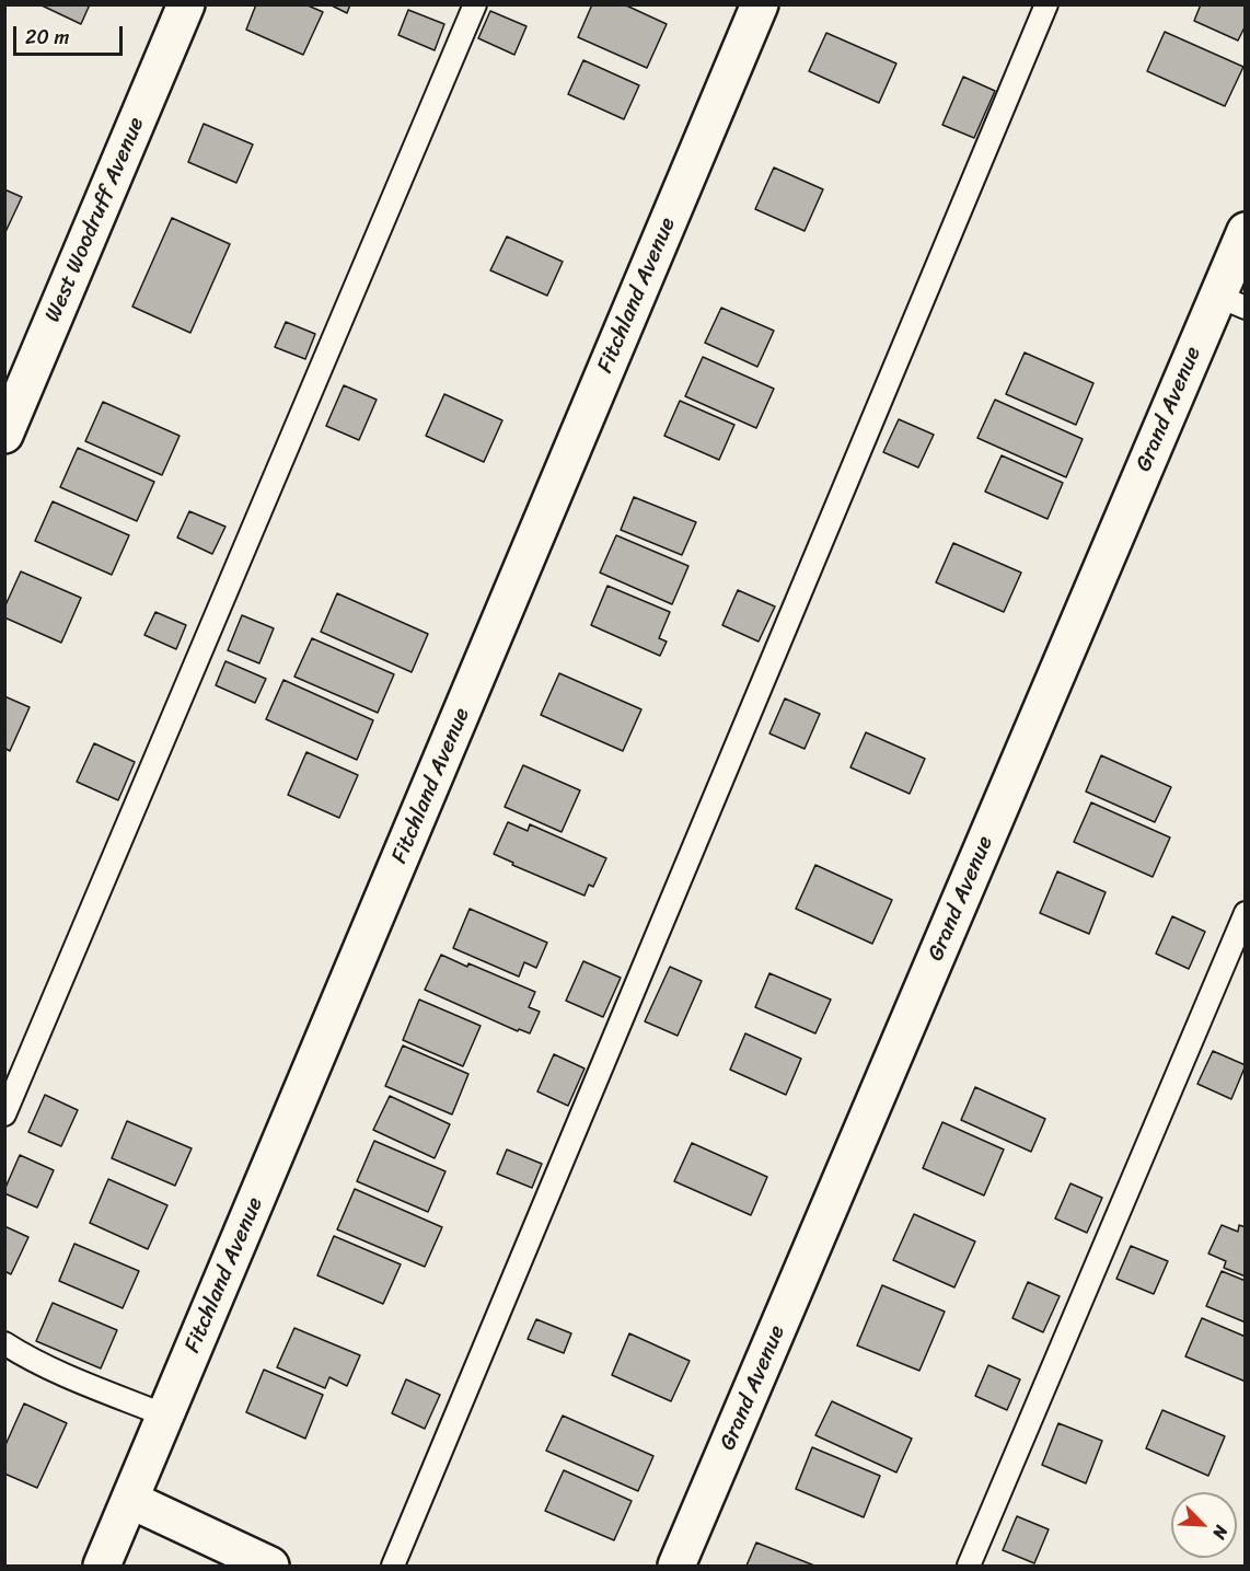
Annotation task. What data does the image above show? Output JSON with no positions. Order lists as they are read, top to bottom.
{
  "streets": {
    "street": ["West Woodruff Avenue", "Fitchland Avenue", "Grand Avenue"]
  },
  "scale_bar": "20 m",
  "north": "bottom right"
}
